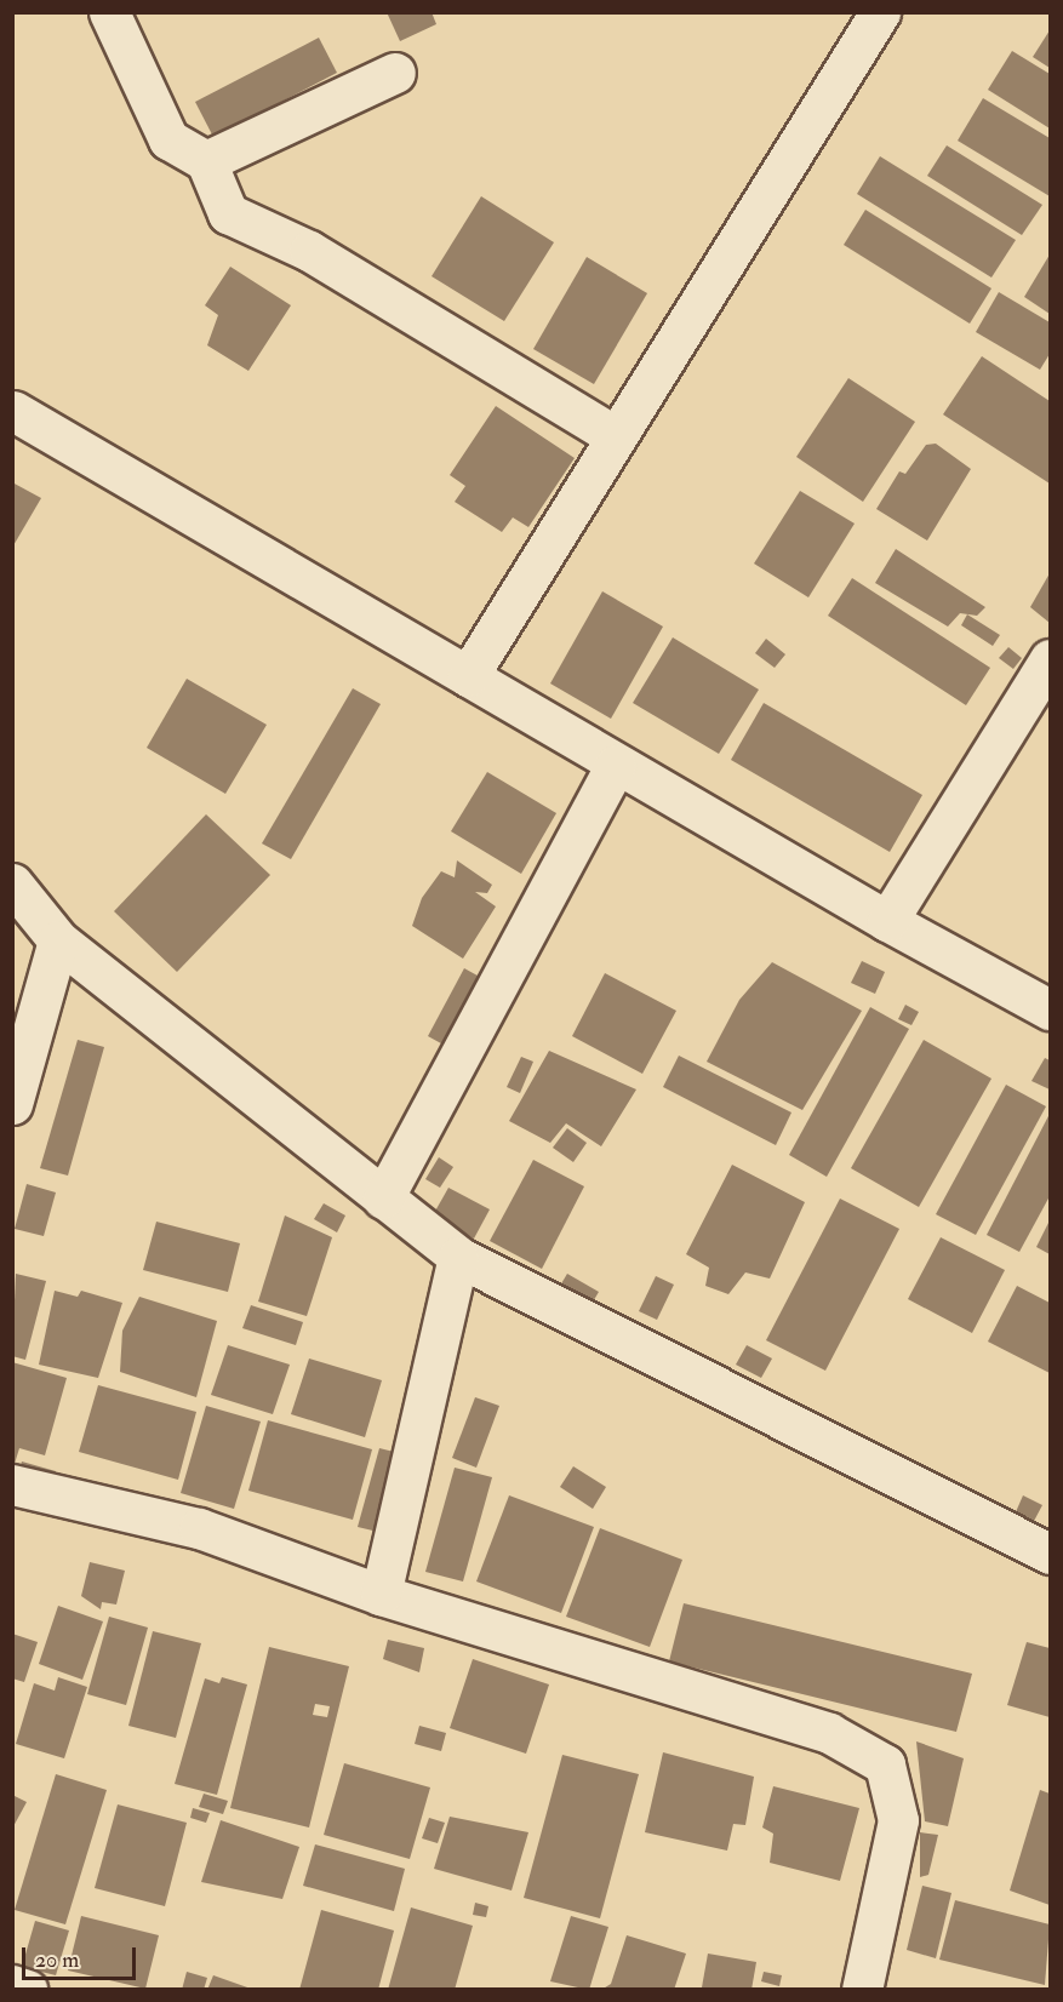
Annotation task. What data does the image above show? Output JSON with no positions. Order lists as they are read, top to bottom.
{
  "scale_bar": "20 m"
}
